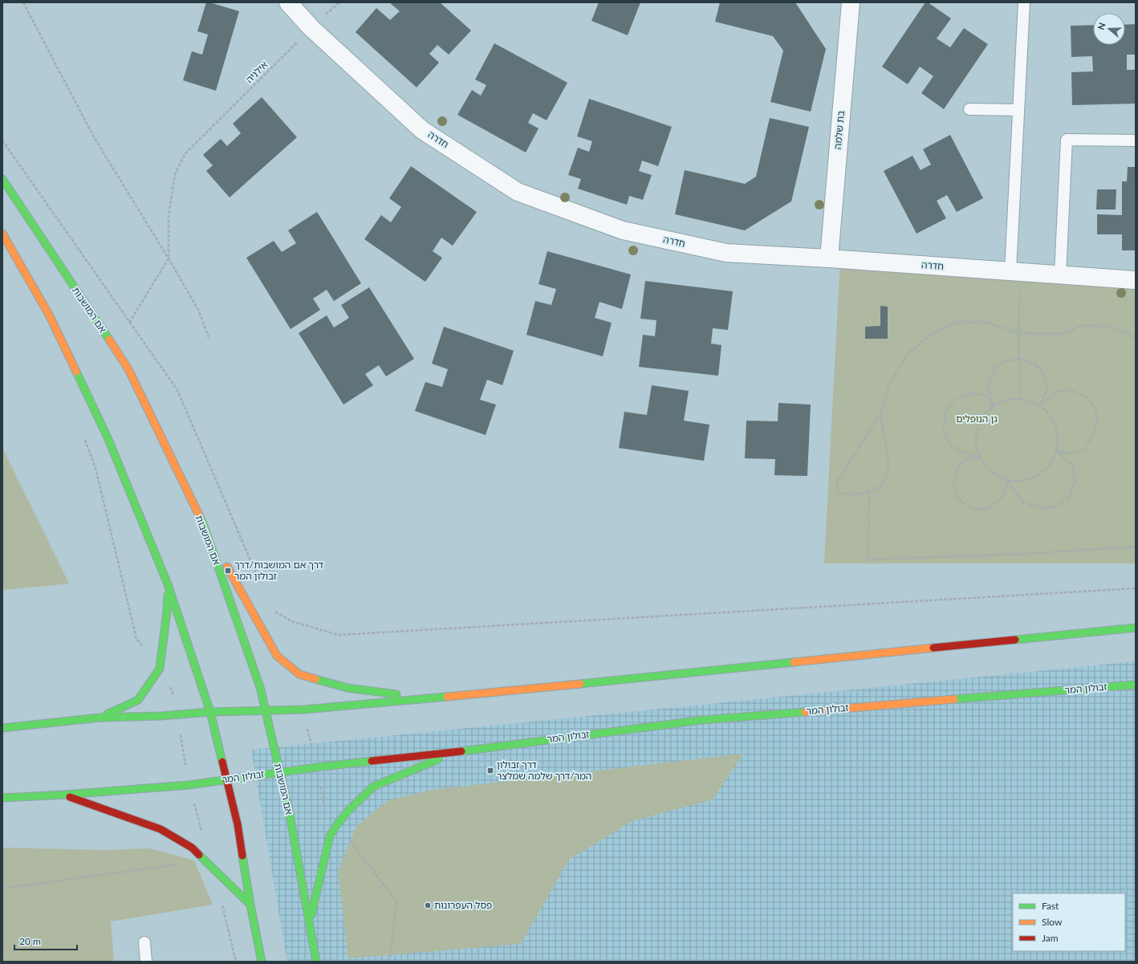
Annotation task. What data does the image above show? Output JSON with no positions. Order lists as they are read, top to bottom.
{
  "streets": {
    "main road": ["אם המושבות", "זבולון המר"],
    "street": ["בת שלמה", "חדרה"],
    "path": ["אילניה"]
  },
  "crossings": [
    ["אילניה", "חדרה"],
    ["בת שלמה", "חדרה"],
    ["אם המושבות", "זבולון המר"]
  ],
  "parks": ["גן הנופלים"],
  "places": {
    "transit": ["דרך אם המושבות/דרך זבולון המר", "דרך זבולון המר/דרך שלמה שמלצר"],
    "other": ["פסל העפרונות"]
  },
  "legend": ["Fast", "Slow", "Jam"],
  "scale_bar": "20 m",
  "north": "left"
}
